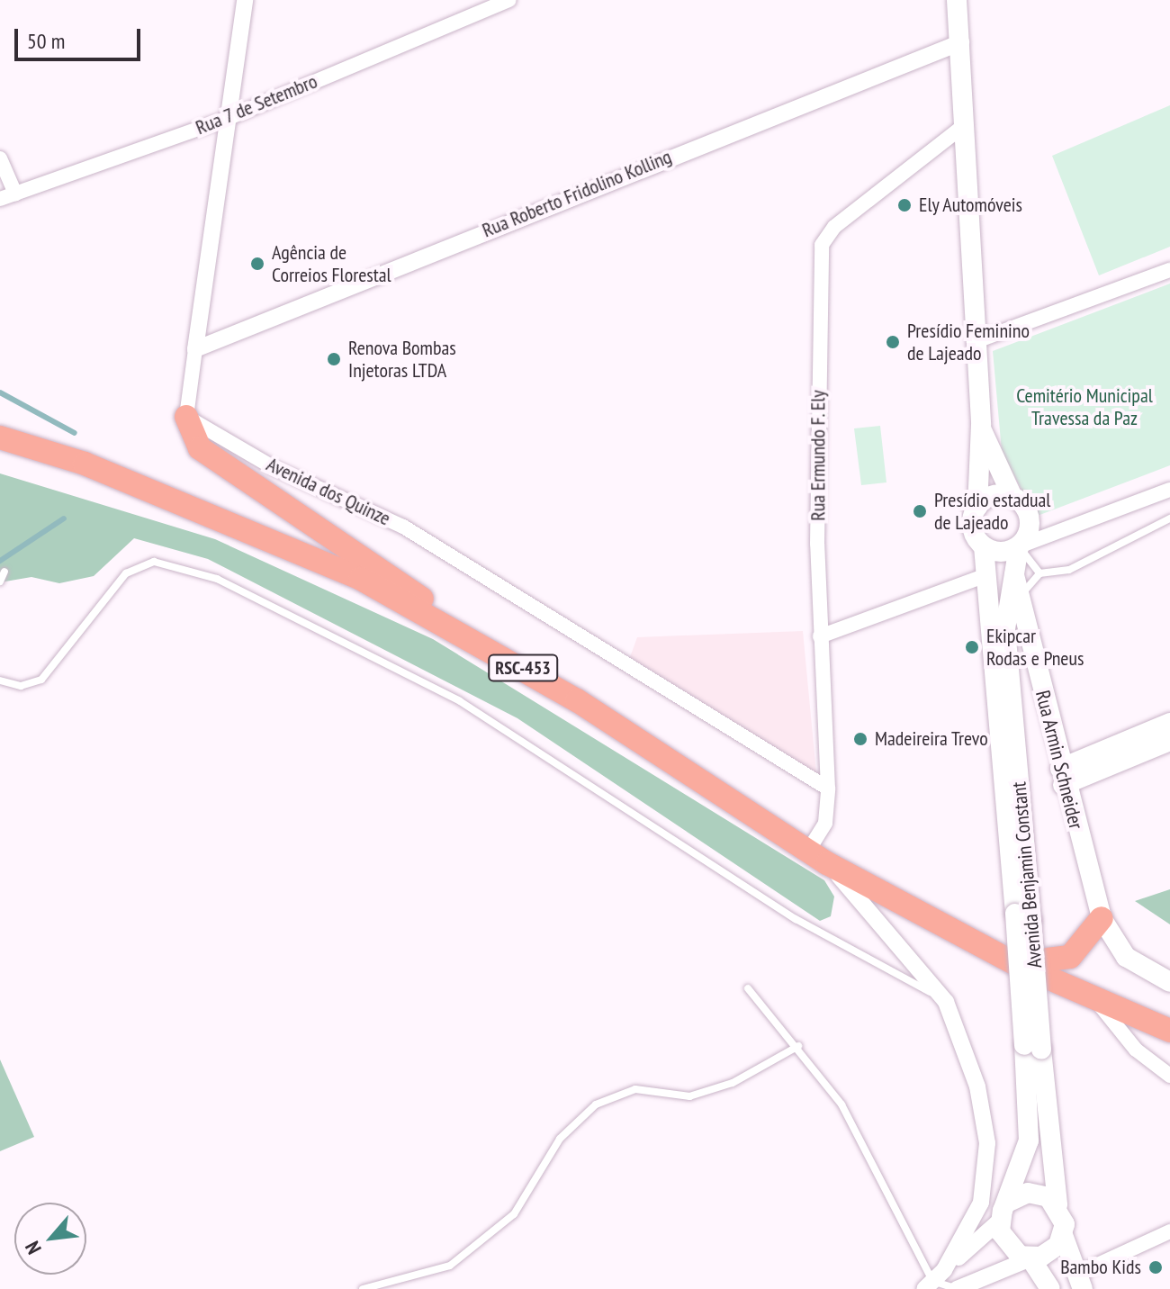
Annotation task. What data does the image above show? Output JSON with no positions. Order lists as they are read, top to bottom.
{
  "streets": {
    "highway": ["RSC-453"],
    "main road": ["Rua Armin Schneider", "Avenida Benjamin Constant"],
    "street": [
      "Rua 7 de Setembro",
      "Rua Roberto Fridolino Kolling",
      "Rua Ermundo F. Ely",
      "Avenida dos Quinze"
    ]
  },
  "crossings": [
    ["Rua Ermundo F. Ely", "Avenida dos Quinze"],
    ["Rua Ermundo F. Ely", "RSC-453"],
    ["Rua Armin Schneider", "Avenida Benjamin Constant"]
  ],
  "parks": ["Cemitério Municipal Travessa da Paz"],
  "places": [
    "Ely Automóveis",
    "Agência de Correios Florestal",
    "Presídio Feminino de Lajeado",
    "Renova Bombas Injetoras LTDA",
    "Presídio estadual de Lajeado",
    "Ekipcar Rodas e Pneus",
    "Madeireira Trevo",
    "Bambo Kids"
  ],
  "scale_bar": "50 m",
  "north": "bottom left"
}
